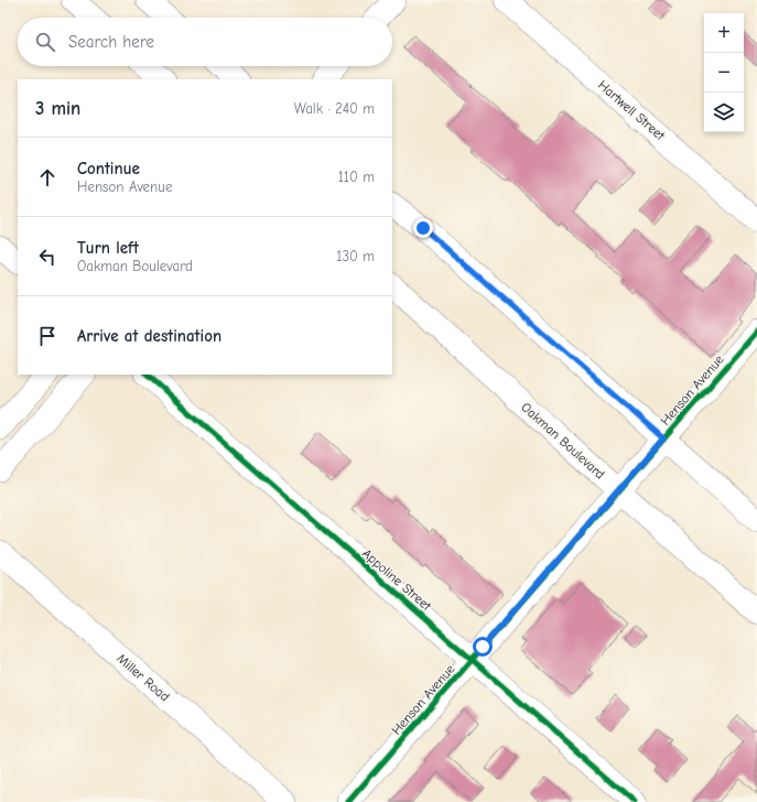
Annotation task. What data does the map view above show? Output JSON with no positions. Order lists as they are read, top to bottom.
{
  "streets": {
    "street": [
      "Hartwell Street",
      "Henson Avenue",
      "Oakman Boulevard",
      "Appoline Street",
      "Miller Road"
    ]
  },
  "crossings": [
    ["Henson Avenue", "Oakman Boulevard"],
    ["Henson Avenue", "Appoline Street"]
  ],
  "page": {
    "map_buttons": ["+", "−"],
    "search": "Search here",
    "heading": ["3 min", "Walk · 240 m"],
    "list": [
      ["Continue", "Henson Avenue", "110 m"],
      ["Turn left", "Oakman Boulevard", "130 m"],
      "Arrive at destination"
    ]
  }
}
